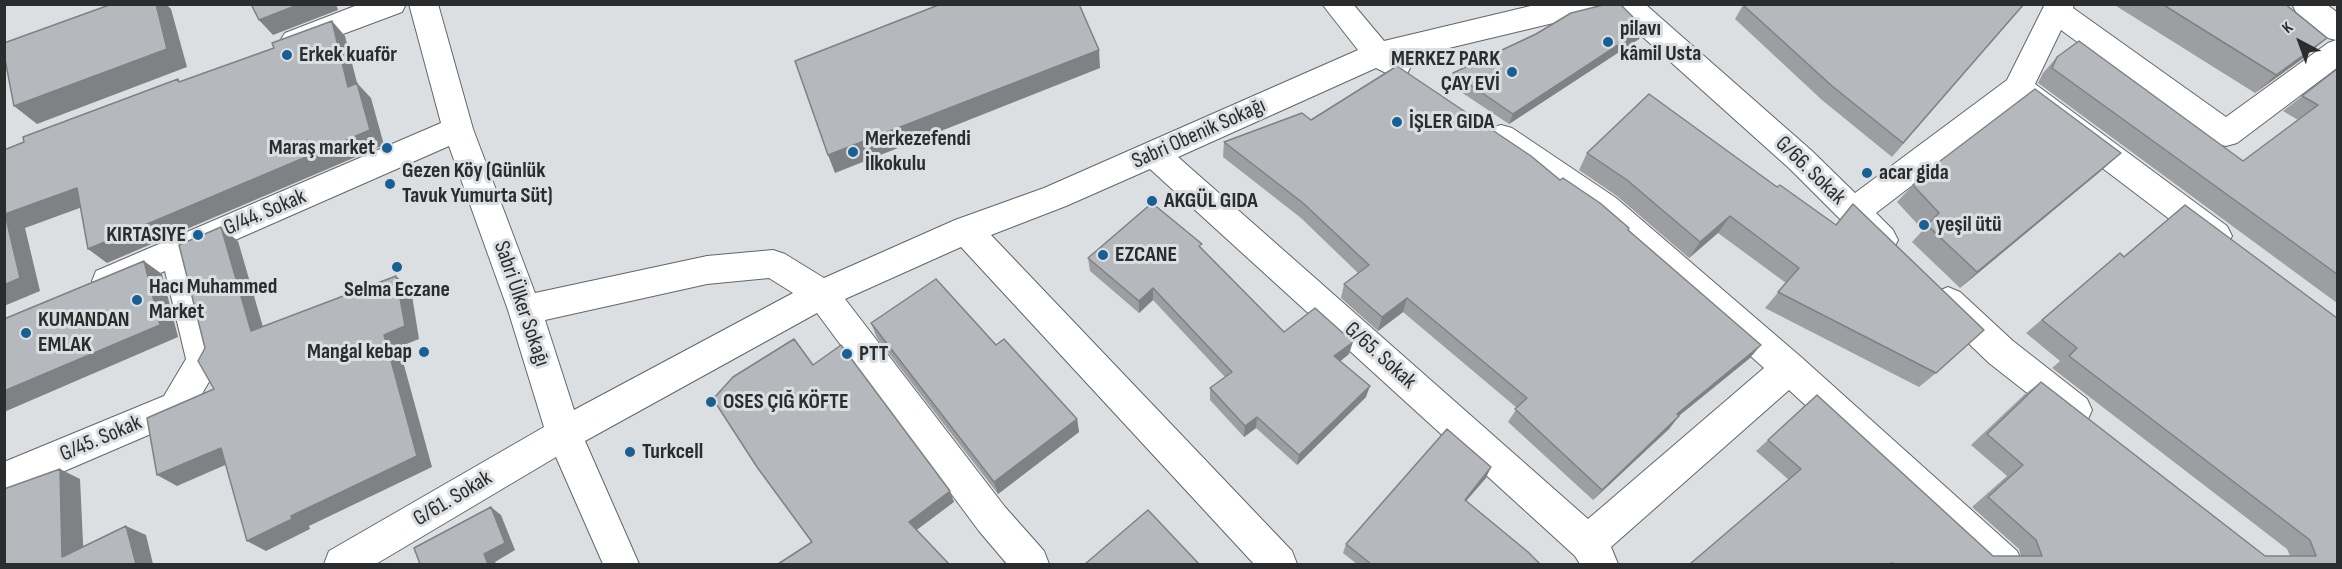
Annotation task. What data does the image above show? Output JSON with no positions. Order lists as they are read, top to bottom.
{
  "streets": {
    "street": [
      "Sabri Obenik Sokağı",
      "G/66. Sokak",
      "G/44. Sokak",
      "Sabri Ülker Sokağı",
      "G/65. Sokak",
      "G/45. Sokak",
      "G/61. Sokak"
    ]
  },
  "crossings": [
    ["Sabri Obenik Sokağı", "G/65. Sokak"],
    ["Sabri Obenik Sokağı", "G/61. Sokak"],
    ["G/44. Sokak", "Sabri Ülker Sokağı"],
    ["G/44. Sokak", "G/45. Sokak"],
    ["Sabri Ülker Sokağı", "G/61. Sokak"]
  ],
  "places": [
    "pilavı kâmil Usta",
    "Erkek kuaför",
    "MERKEZ PARK ÇAY EVİ",
    "İŞLER GIDA",
    "Maraş market",
    "Merkezefendi İlkokulu",
    "acar gida",
    "Gezen Köy (Günlük Tavuk Yumurta Süt)",
    "AKGÜL GIDA",
    "yeşil ütü",
    "KIRTASIYE",
    "EZCANE",
    "Selma Eczane",
    "Hacı Muhammed Market",
    "KUMANDAN EMLAK",
    "Mangal kebap",
    "PTT",
    "OSES ÇIĞ KÖFTE",
    "Turkcell"
  ],
  "north": "top left"
}
